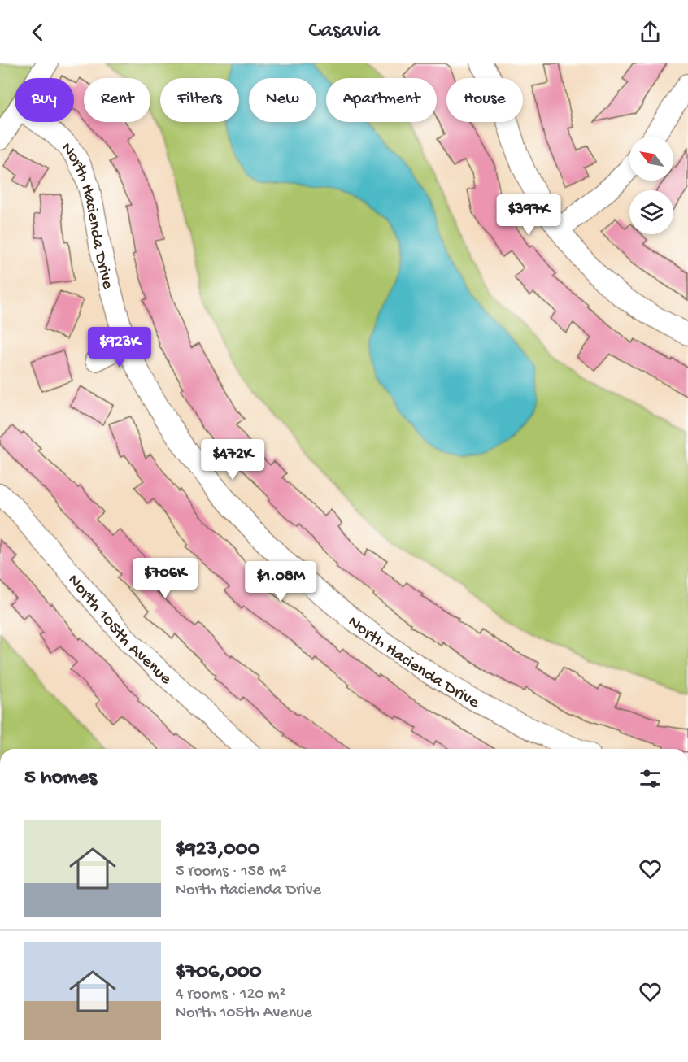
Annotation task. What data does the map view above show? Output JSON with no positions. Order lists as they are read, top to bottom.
{
  "streets": {
    "street": ["North Hacienda Drive", "North 105th Avenue"]
  },
  "north": "top left",
  "page": {
    "header": "Casavia",
    "chip": [
      "Buy",
      "Rent",
      "Filters",
      "New",
      "Apartment",
      "House"
    ],
    "price": [
      "$397K",
      "$923K",
      "$472K",
      "$706K",
      "$1.08M"
    ],
    "heading": "5 homes",
    "list": [
      {
        "name": "$923,000",
        "note": "5 rooms · 158 m² · North Hacienda Drive"
      },
      {
        "name": "$706,000",
        "note": "4 rooms · 120 m² · North 105th Avenue"
      }
    ]
  }
}
